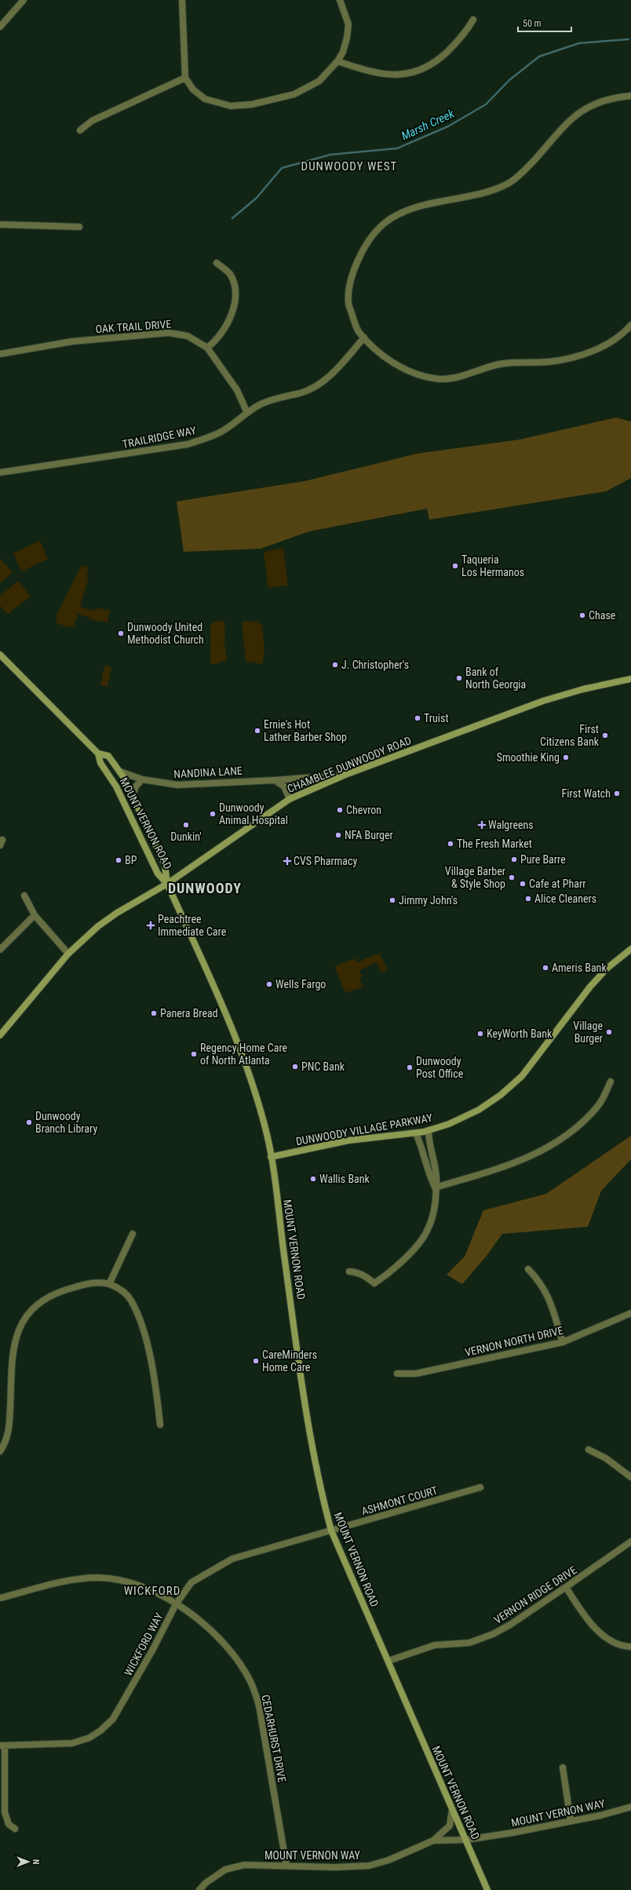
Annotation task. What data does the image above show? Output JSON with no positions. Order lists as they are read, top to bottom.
{
  "streets": {
    "main road": ["CHAMBLEE DUNWOODY ROAD", "MOUNT VERNON ROAD", "DUNWOODY VILLAGE PARKWAY"],
    "street": [
      "OAK TRAIL DRIVE",
      "TRAILRIDGE WAY",
      "NANDINA LANE",
      "VERNON NORTH DRIVE",
      "ASHMONT COURT",
      "VERNON RIDGE DRIVE",
      "WICKFORD WAY",
      "CEDARHURST DRIVE",
      "MOUNT VERNON WAY"
    ]
  },
  "crossings": [
    ["OAK TRAIL DRIVE", "TRAILRIDGE WAY"],
    ["CHAMBLEE DUNWOODY ROAD", "NANDINA LANE"],
    ["CHAMBLEE DUNWOODY ROAD", "MOUNT VERNON ROAD"],
    ["MOUNT VERNON ROAD", "DUNWOODY VILLAGE PARKWAY"],
    ["MOUNT VERNON ROAD", "ASHMONT COURT"],
    ["MOUNT VERNON ROAD", "VERNON RIDGE DRIVE"],
    ["MOUNT VERNON ROAD", "MOUNT VERNON WAY"],
    ["ASHMONT COURT", "WICKFORD WAY"],
    ["WICKFORD WAY", "CEDARHURST DRIVE"],
    ["CEDARHURST DRIVE", "MOUNT VERNON WAY"]
  ],
  "districts": ["DUNWOODY WEST", "DUNWOODY", "WICKFORD"],
  "water": ["Marsh Creek"],
  "places": {
    "other": [
      "Taqueria Los Hermanos",
      "Chase",
      "Dunwoody United Methodist Church",
      "J. Christopher's",
      "Bank of North Georgia",
      "Truist",
      "Ernie's Hot Lather Barber Shop",
      "First Citizens Bank",
      "Smoothie King",
      "First Watch",
      "Chevron",
      "Dunwoody Animal Hospital",
      "Dunkin'",
      "NFA Burger",
      "The Fresh Market",
      "Pure Barre",
      "BP",
      "Village Barber & Style Shop",
      "Cafe at Pharr",
      "Alice Cleaners",
      "Jimmy John's",
      "Ameris Bank",
      "Wells Fargo",
      "Panera Bread",
      "Village Burger",
      "KeyWorth Bank",
      "Regency Home Care of North Atlanta",
      "PNC Bank",
      "Dunwoody Post Office",
      "Dunwoody Branch Library",
      "Wallis Bank",
      "CareMinders Home Care"
    ],
    "health": ["Walgreens", "CVS Pharmacy", "Peachtree Immediate Care"]
  },
  "scale_bar": "50 m",
  "north": "right"
}
